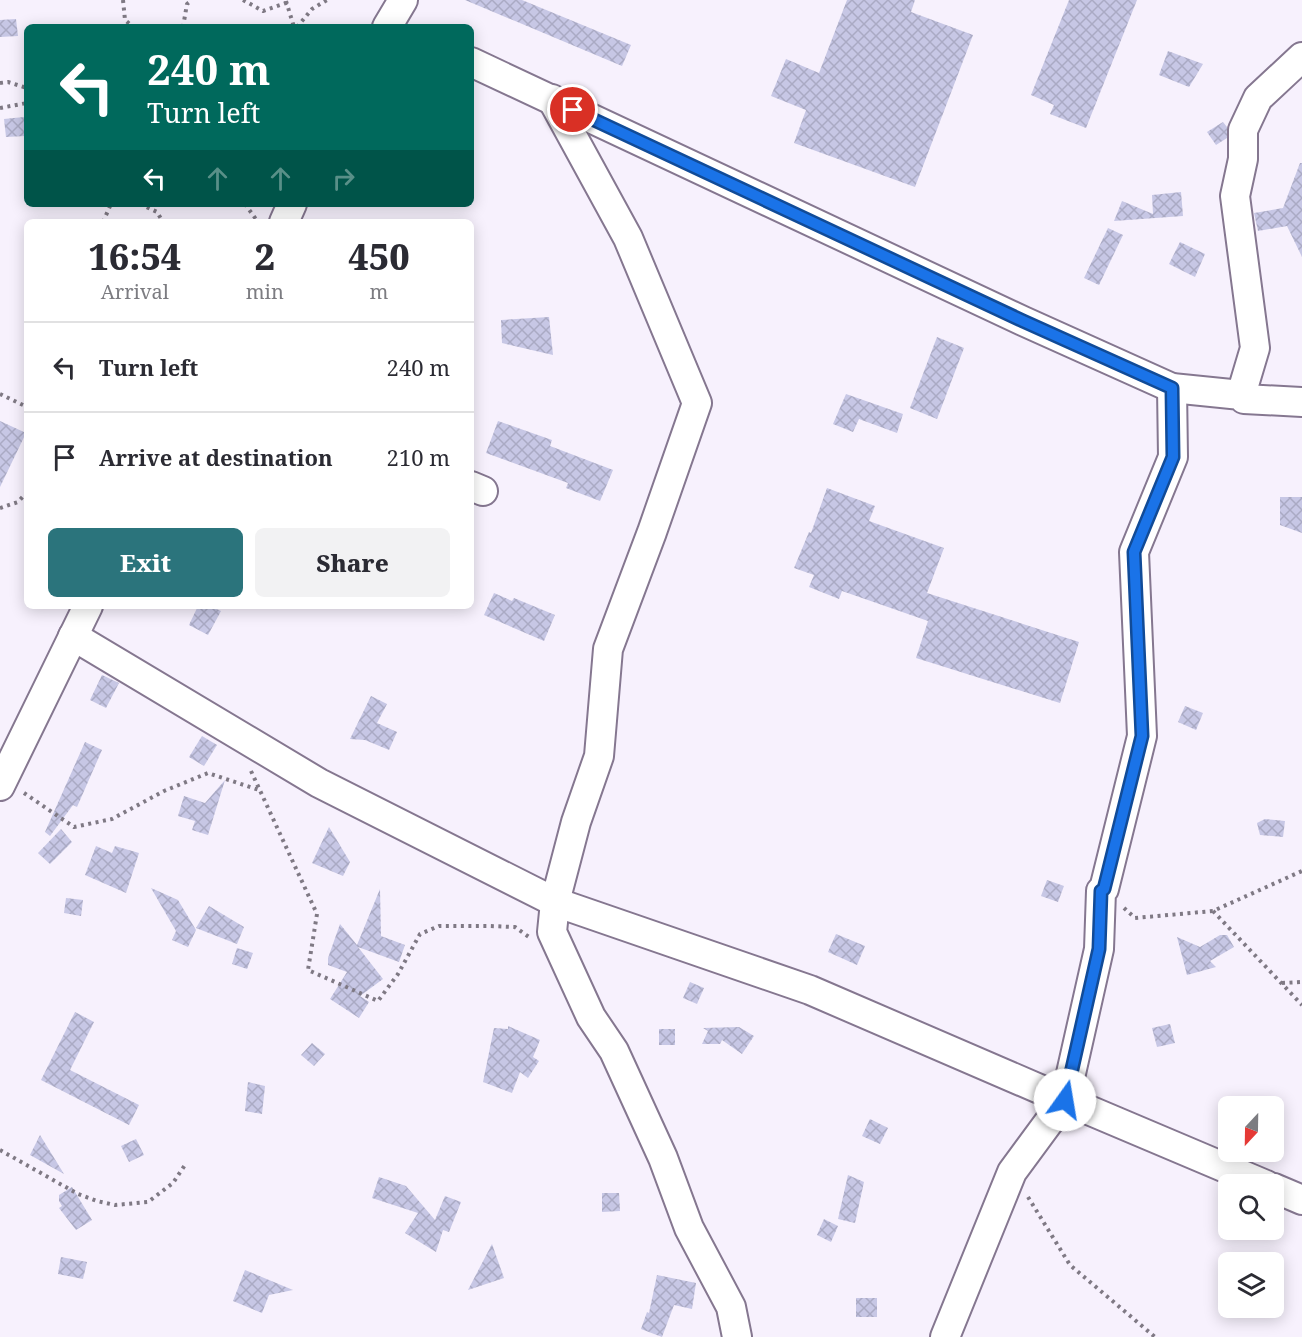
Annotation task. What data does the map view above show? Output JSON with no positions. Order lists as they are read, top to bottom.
{
  "north": "bottom",
  "page": {
    "turn": ["240 m", "Turn left"],
    "eta": [
      "16:54",
      "Arrival",
      "2",
      "min",
      "450",
      "m"
    ],
    "list": [
      {
        "name": "Turn left",
        "value": "240 m"
      },
      {
        "name": "Arrive at destination",
        "value": "210 m"
      }
    ],
    "buttons": ["Exit", "Share"]
  }
}
